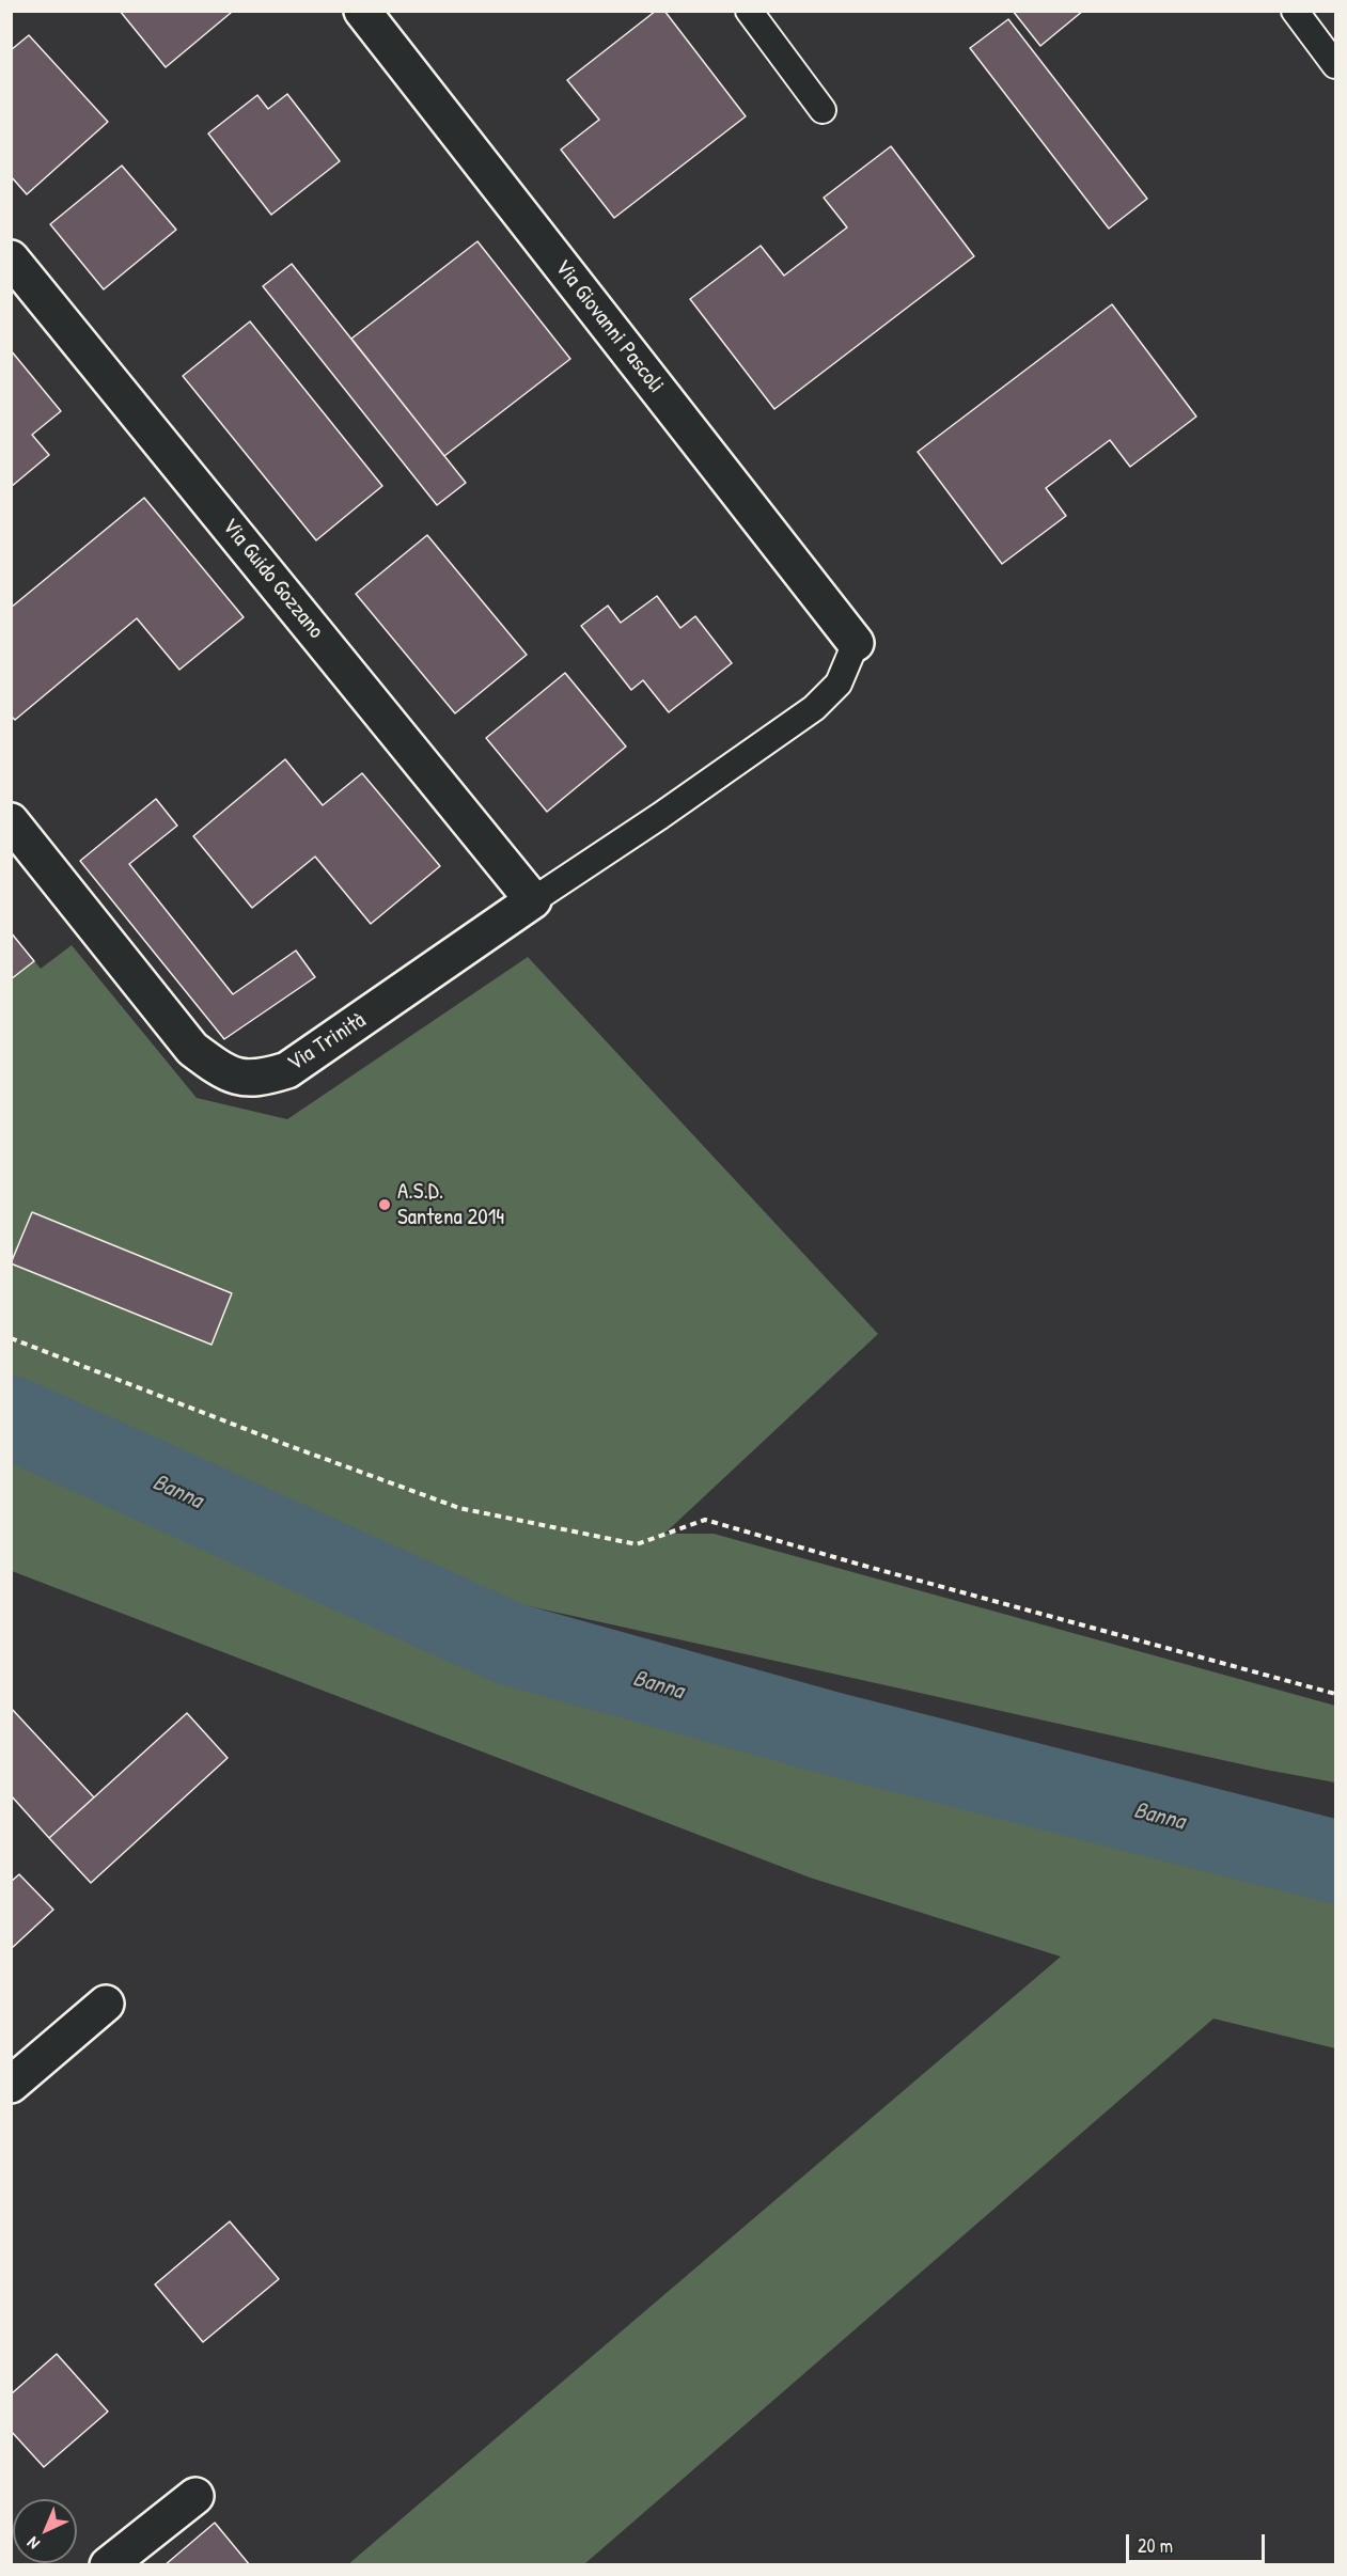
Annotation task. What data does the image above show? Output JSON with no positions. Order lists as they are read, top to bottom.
{
  "streets": {
    "street": ["Via Giovanni Pascoli", "Via Guido Gozzano", "Via Trinità"]
  },
  "crossings": [
    ["Via Guido Gozzano", "Via Trinità"]
  ],
  "water": ["Banna"],
  "places": ["A.S.D. Santena 2014"],
  "scale_bar": "20 m",
  "north": "bottom left"
}
